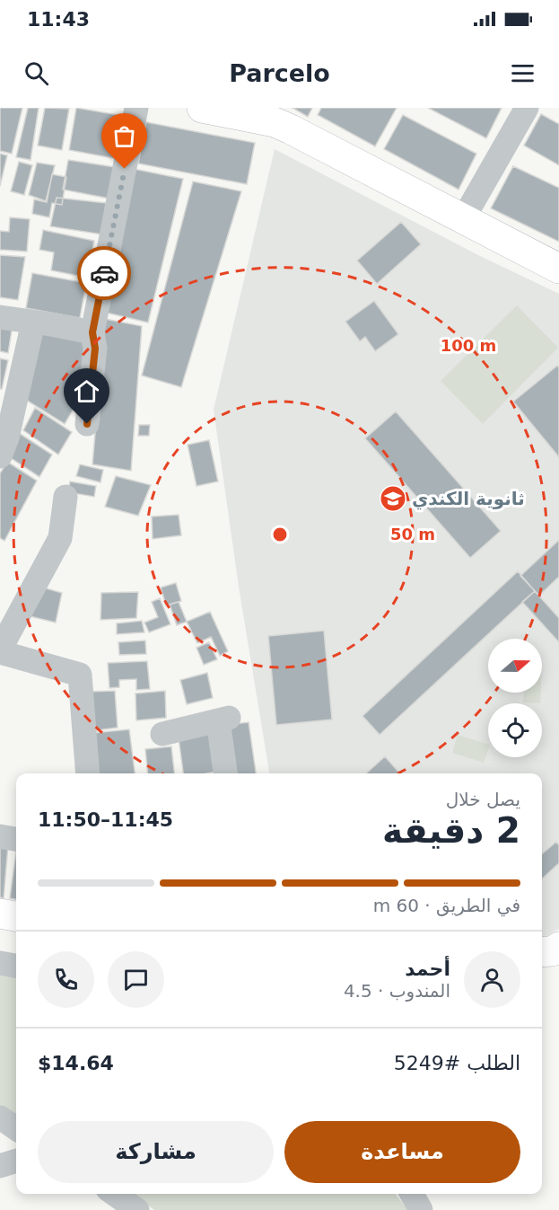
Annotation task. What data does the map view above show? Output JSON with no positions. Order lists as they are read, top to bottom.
{
  "places": {
    "school or university": ["ثانوية الكندي"]
  },
  "north": "right",
  "page": {
    "status": "11:43",
    "header": "Parcelo",
    "heading": ["2 دقيقة", "يصل خلال", "11:45–11:50"],
    "panel": [
      "أحمد",
      "المندوب · 4.5",
      "الطلب #5249",
      "$14.64"
    ],
    "bar": "في الطريق · 60 m",
    "buttons": ["مساعدة", "مشاركة"]
  },
  "rings": ["100 m", "50 m"]
}
